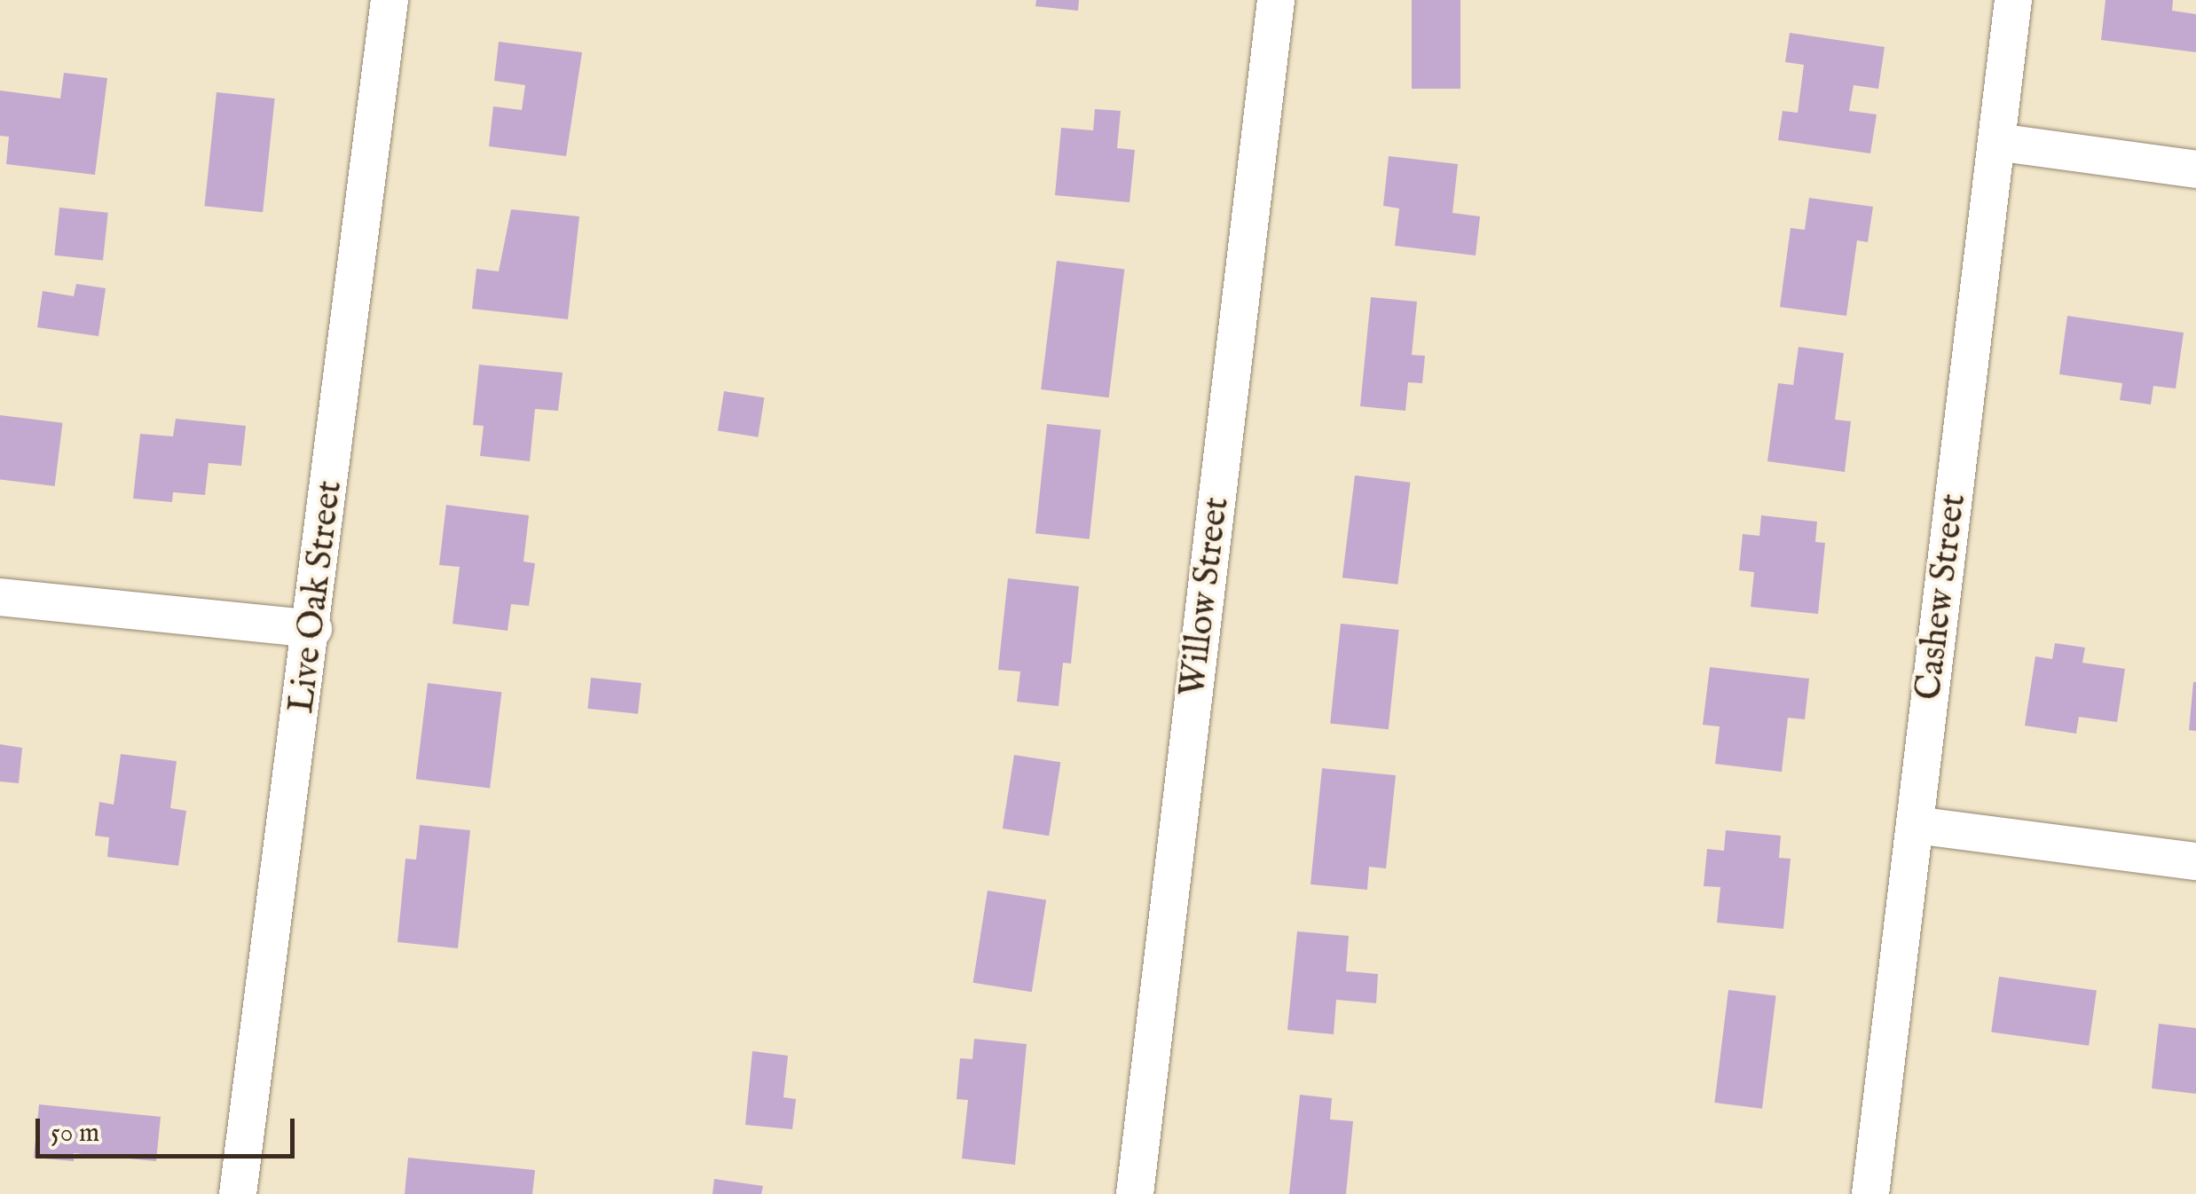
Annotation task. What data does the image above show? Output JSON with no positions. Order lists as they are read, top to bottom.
{
  "streets": {
    "street": ["Live Oak Street", "Willow Street", "Cashew Street"]
  },
  "scale_bar": "50 m"
}
